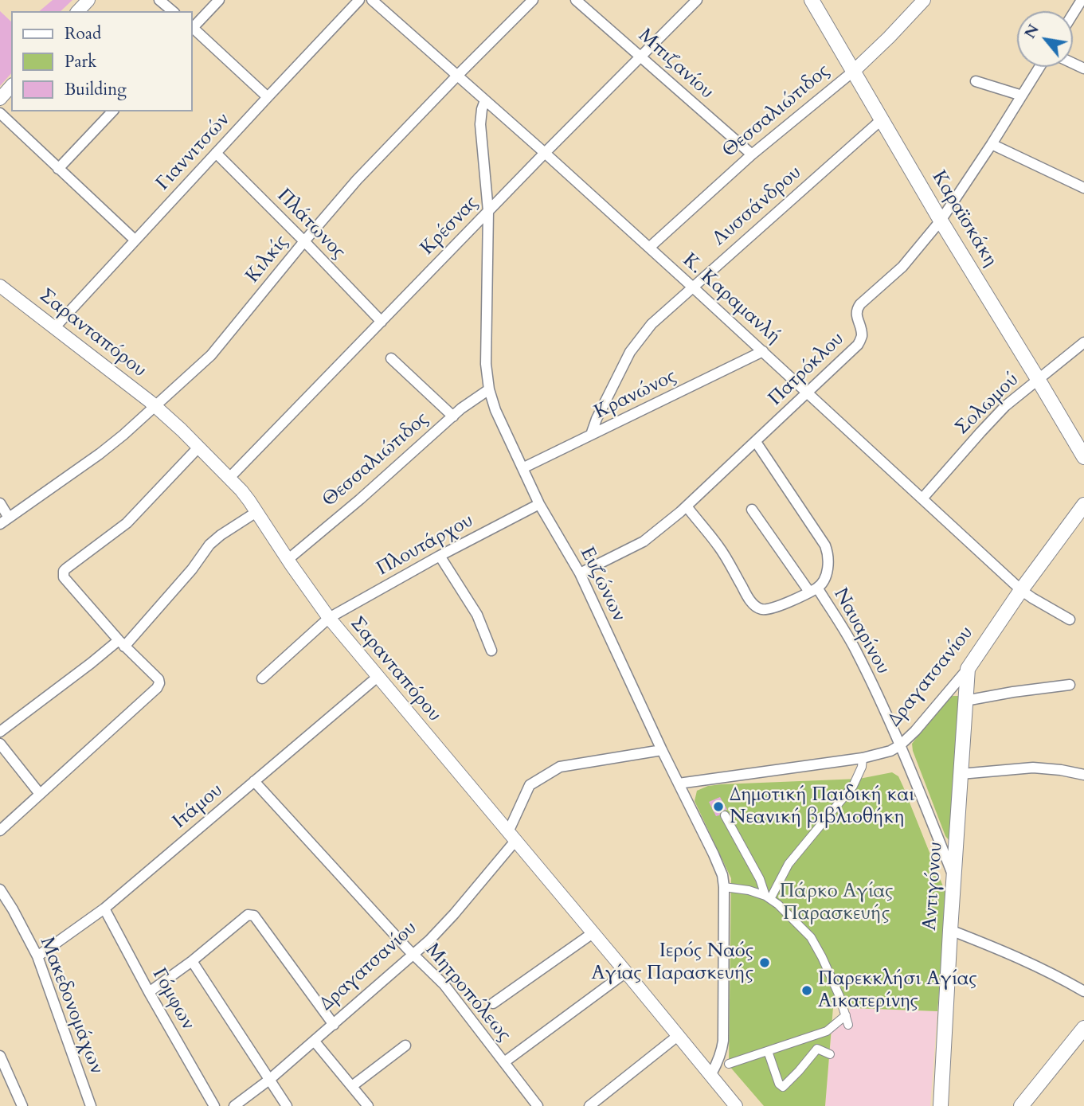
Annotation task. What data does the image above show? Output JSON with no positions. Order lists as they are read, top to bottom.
{
  "streets": {
    "main road": ["Καραϊσκάκη", "Δραγατσανίου", "Αντιγόνου"],
    "street": [
      "Μπιζανίου",
      "Θεσσαλιώτιδος",
      "Γιαννιτσών",
      "Λυσσάνδρου",
      "Πλάτωνος",
      "Κρέσνας",
      "Κιλκίς",
      "Κ. Καραμανλή",
      "Σαρανταπόρου",
      "Πατρόκλου",
      "Κρανώνος",
      "Σολωμού",
      "Πλουτάρχου",
      "Ευζώνων",
      "Ναυαρίνου",
      "Ιτάμου",
      "Μητροπόλεως",
      "Γόμφων",
      "Μακεδονομάχων"
    ]
  },
  "crossings": [
    ["Μπιζανίου", "Θεσσαλιώτιδος"],
    ["Μπιζανίου", "Κρέσνας"],
    ["Θεσσαλιώτιδος", "Καραϊσκάκη"],
    ["Θεσσαλιώτιδος", "Κ. Καραμανλή"],
    ["Θεσσαλιώτιδος", "Σαρανταπόρου"],
    ["Θεσσαλιώτιδος", "Ευζώνων"],
    ["Γιαννιτσών", "Πλάτωνος"],
    ["Γιαννιτσών", "Σαρανταπόρου"],
    ["Λυσσάνδρου", "Καραϊσκάκη"],
    ["Λυσσάνδρου", "Κ. Καραμανλή"],
    ["Λυσσάνδρου", "Κρανώνος"],
    ["Καραϊσκάκη", "Πατρόκλου"],
    ["Καραϊσκάκη", "Σολωμού"],
    ["Πλάτωνος", "Κρέσνας"],
    ["Πλάτωνος", "Κιλκίς"],
    ["Κρέσνας", "Κ. Καραμανλή"],
    ["Κρέσνας", "Σαρανταπόρου"],
    ["Κρέσνας", "Ευζώνων"],
    ["Κιλκίς", "Κ. Καραμανλή"],
    ["Κιλκίς", "Σαρανταπόρου"],
    ["Κ. Καραμανλή", "Πατρόκλου"],
    ["Κ. Καραμανλή", "Κρανώνος"],
    ["Κ. Καραμανλή", "Σολωμού"],
    ["Κ. Καραμανλή", "Ευζώνων"],
    ["Κ. Καραμανλή", "Δραγατσανίου"],
    ["Σαρανταπόρου", "Πλουτάρχου"],
    ["Σαρανταπόρου", "Ευζώνων"],
    ["Σαρανταπόρου", "Δραγατσανίου"],
    ["Σαρανταπόρου", "Ιτάμου"],
    ["Πατρόκλου", "Ευζώνων"],
    ["Κρανώνος", "Ευζώνων"],
    ["Πλουτάρχου", "Ευζώνων"],
    ["Ευζώνων", "Δραγατσανίου"],
    ["Ναυαρίνου", "Δραγατσανίου"],
    ["Ναυαρίνου", "Αντιγόνου"],
    ["Δραγατσανίου", "Αντιγόνου"],
    ["Δραγατσανίου", "Μητροπόλεως"],
    ["Ιτάμου", "Μητροπόλεως"],
    ["Ιτάμου", "Γόμφων"],
    ["Ιτάμου", "Μακεδονομάχων"]
  ],
  "parks": ["Πάρκο Αγίας Παρασκευής"],
  "places": ["Δημοτική Παιδική και Νεανική βιβλιοθήκη", "Ιερός Ναός Αγίας Παρασκευής", "Παρεκκλήσι Αγίας Αικατερίνης"],
  "legend": ["Road", "Park", "Building"],
  "north": "top left"
}
